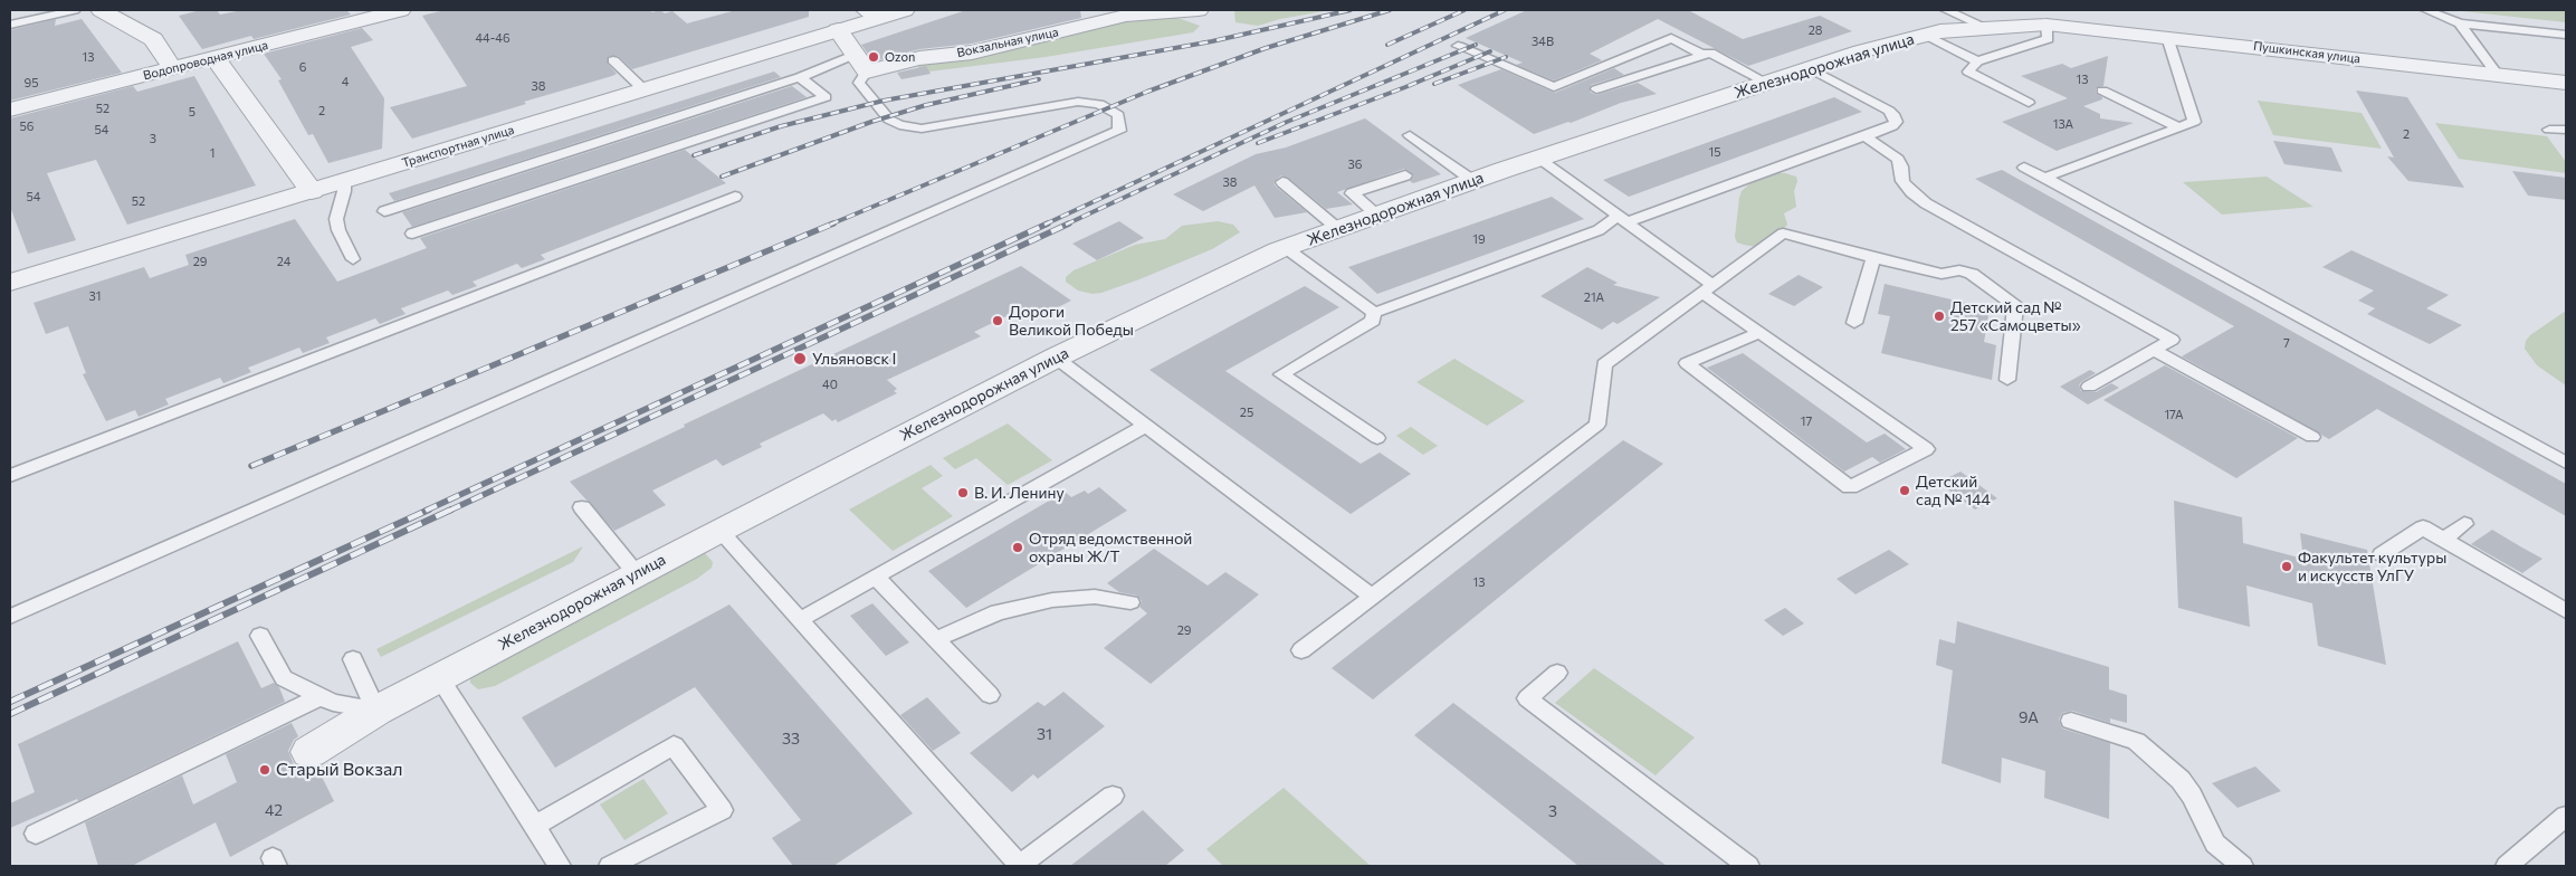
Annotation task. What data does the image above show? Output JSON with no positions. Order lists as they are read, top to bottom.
{
  "streets": {
    "street": [
      "Вокзальная улица",
      "Пушкинская улица",
      "Водопроводная улица",
      "Железнодорожная улица",
      "Транспортная улица"
    ]
  },
  "crossings": [
    ["Пушкинская улица", "Железнодорожная улица"]
  ],
  "places": [
    "Ozon",
    "Детский сад № 257 «Самоцветы»",
    "Дороги Великой Победы",
    "Ульяновск I",
    "Детский сад № 144",
    "В. И. Ленину",
    "Отряд ведомственной охраны Ж/Т",
    "Факультет культуры и искусств УлГУ",
    "Старый Вокзал"
  ],
  "house_numbers": [
    "28",
    "44-46",
    "34В",
    "13",
    "6",
    "13",
    "4",
    "95",
    "38",
    "52",
    "2",
    "5",
    "13А",
    "56",
    "54",
    "2",
    "3",
    "15",
    "1",
    "36",
    "38",
    "54",
    "52",
    "19",
    "29",
    "24",
    "31",
    "21А",
    "7",
    "40",
    "25",
    "17А",
    "17",
    "13",
    "29",
    "9А",
    "31",
    "33",
    "42",
    "3"
  ]
}
